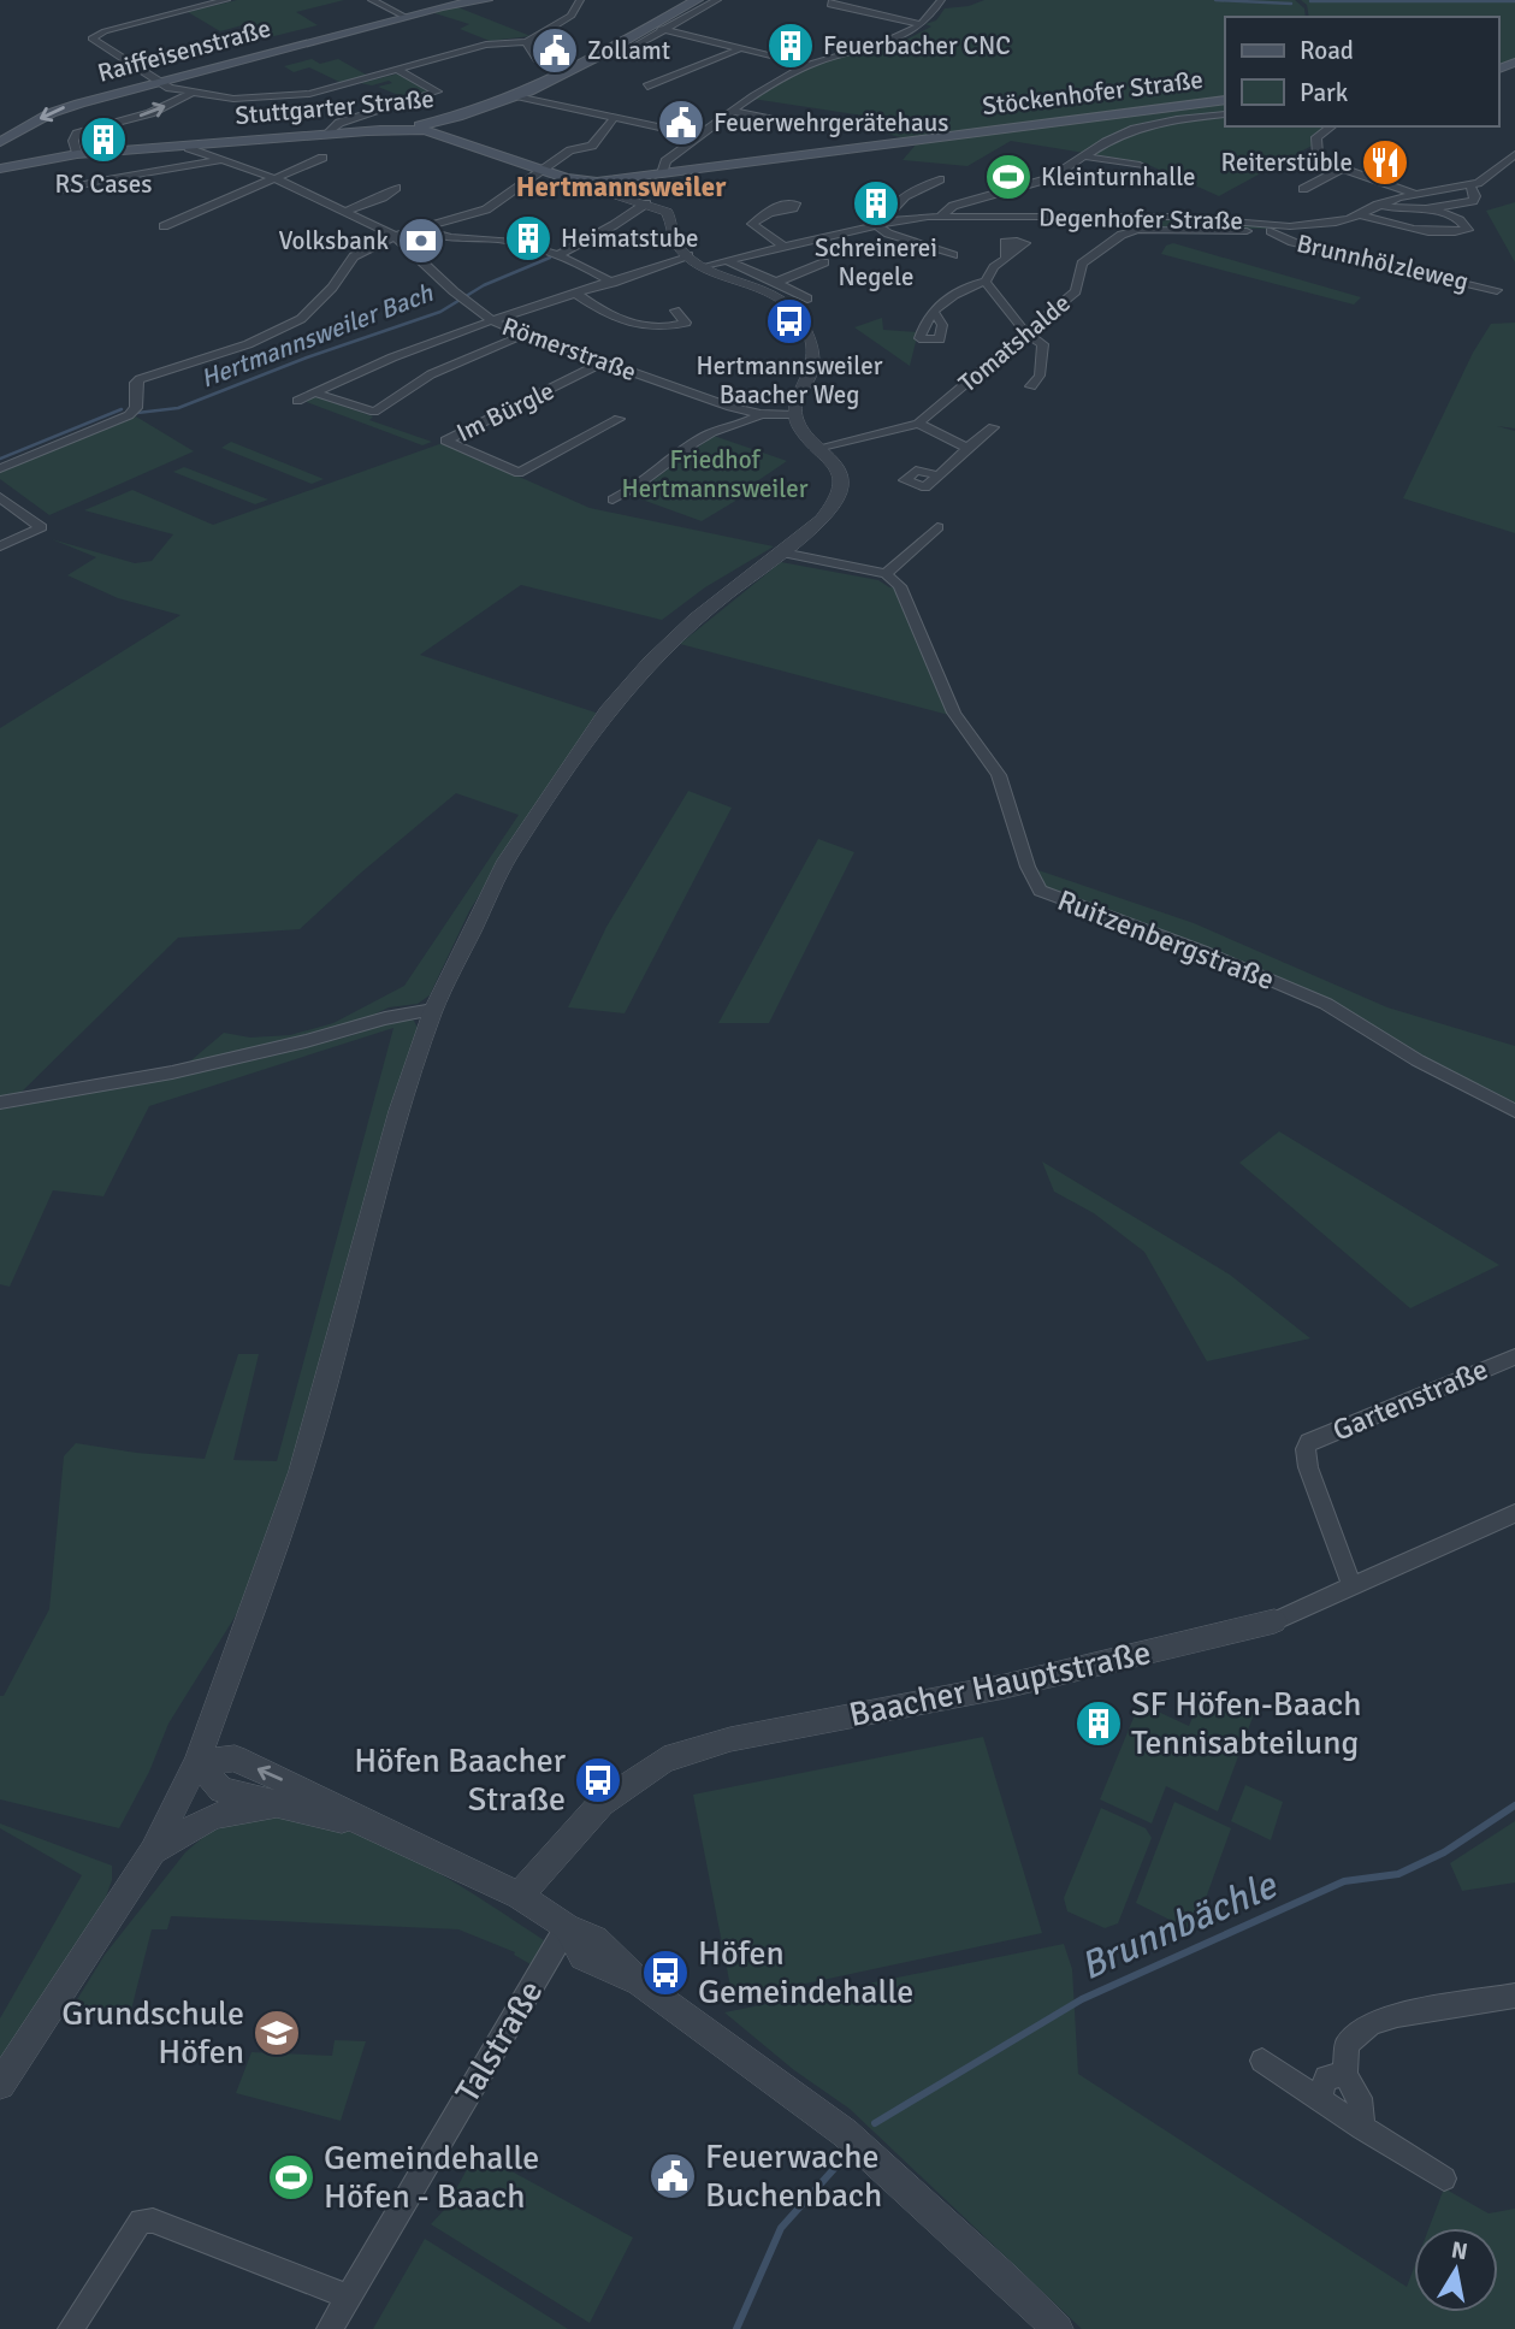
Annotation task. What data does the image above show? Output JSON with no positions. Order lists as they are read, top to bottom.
{
  "streets": {
    "main road": ["Raiffeisenstraße", "Stöckenhofer Straße", "Stuttgarter Straße"],
    "street": [
      "Degenhofer Straße",
      "Brunnhölzleweg",
      "Tomatshalde",
      "Römerstraße",
      "Im Bürgle",
      "Ruitzenbergstraße",
      "Gartenstraße",
      "Baacher Hauptstraße",
      "Talstraße"
    ]
  },
  "crossings": [
    ["Stöckenhofer Straße", "Stuttgarter Straße"],
    ["Stuttgarter Straße", "Römerstraße"],
    ["Degenhofer Straße", "Tomatshalde"],
    ["Brunnhölzleweg", "Tomatshalde"],
    ["Römerstraße", "Im Bürgle"],
    ["Gartenstraße", "Baacher Hauptstraße"]
  ],
  "districts": ["Hertmannsweiler"],
  "water": ["Hertmannsweiler Bach", "Brunnbächle"],
  "parks": ["Friedhof Hertmannsweiler"],
  "places": {
    "building": [
      "Feuerbacher CNC",
      "RS Cases",
      "Schreinerei Negele",
      "Heimatstube",
      "SF Höfen-Baach Tennisabteilung"
    ],
    "public building": ["Zollamt", "Feuerwehrgerätehaus", "Feuerwache Buchenbach"],
    "restaurant": ["Reiterstüble"],
    "sports": ["Kleinturnhalle", "Gemeindehalle Höfen - Baach"],
    "bank": ["Volksbank"],
    "bus stop": ["Hertmannsweiler Baacher Weg", "Höfen Baacher Straße", "Höfen Gemeindehalle"],
    "school or university": ["Grundschule Höfen"]
  },
  "legend": ["Road", "Park"],
  "north": "top"
}
